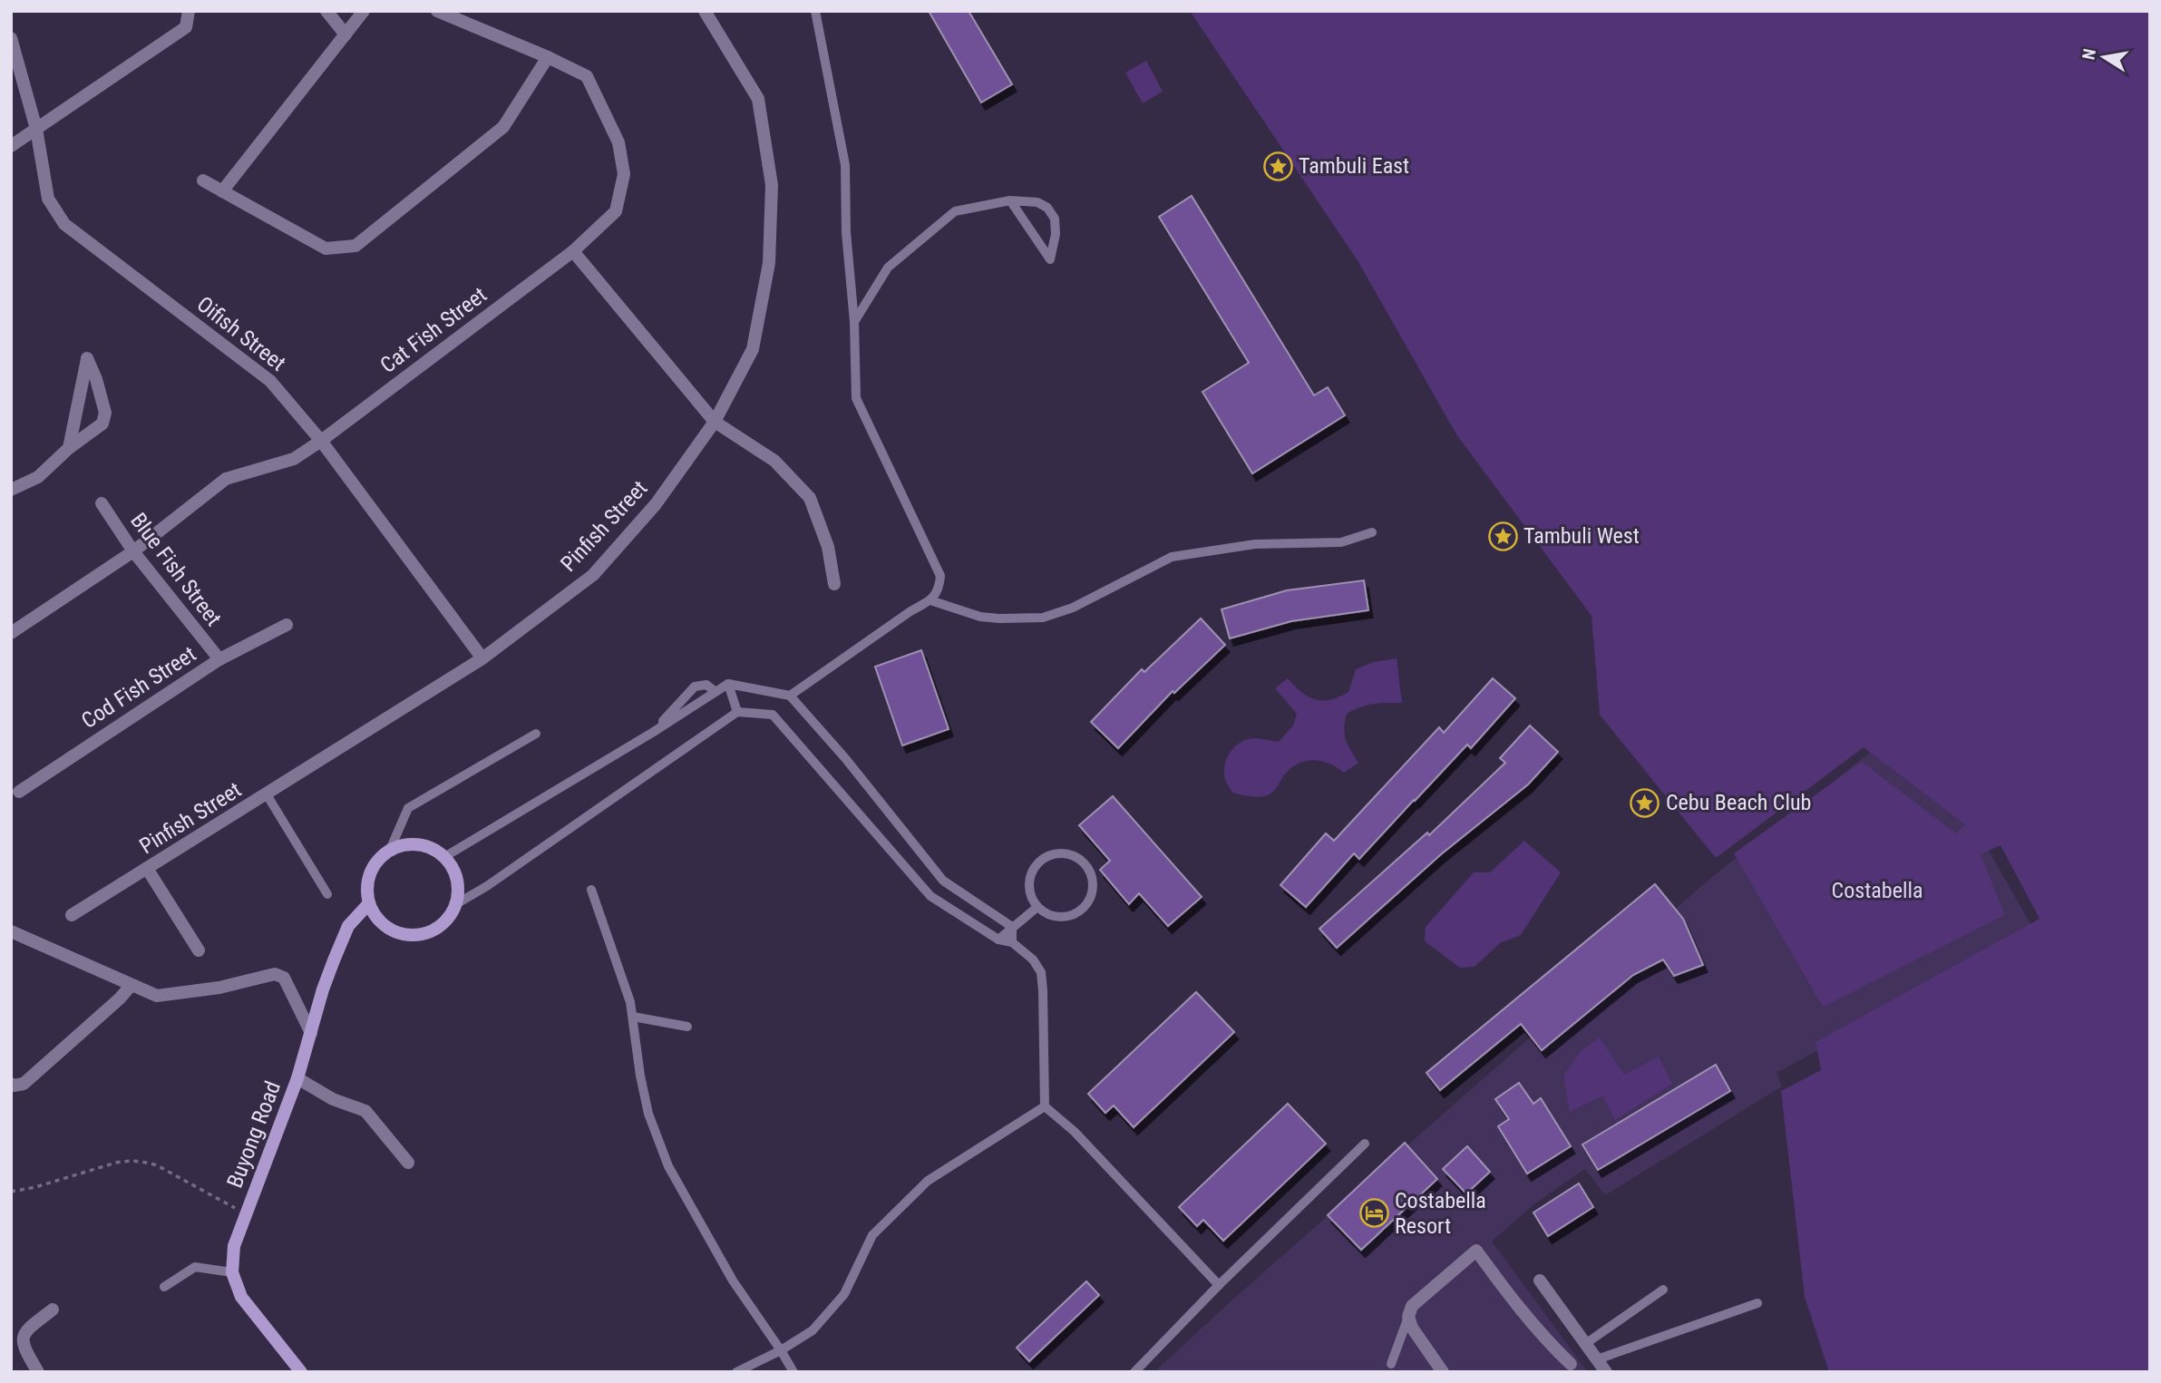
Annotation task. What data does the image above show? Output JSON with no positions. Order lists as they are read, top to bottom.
{
  "streets": {
    "street": [
      "Cat Fish Street",
      "Oifish Street",
      "Pinfish Street",
      "Blue Fish Street",
      "Cod Fish Street",
      "Buyong Road"
    ]
  },
  "crossings": [
    ["Cat Fish Street", "Oifish Street"],
    ["Cat Fish Street", "Blue Fish Street"],
    ["Oifish Street", "Pinfish Street"],
    ["Blue Fish Street", "Cod Fish Street"]
  ],
  "parks": ["Costabella"],
  "places": {
    "place": ["Tambuli East", "Tambuli West", "Cebu Beach Club"],
    "hotel": ["Costabella Resort"]
  },
  "north": "left"
}
